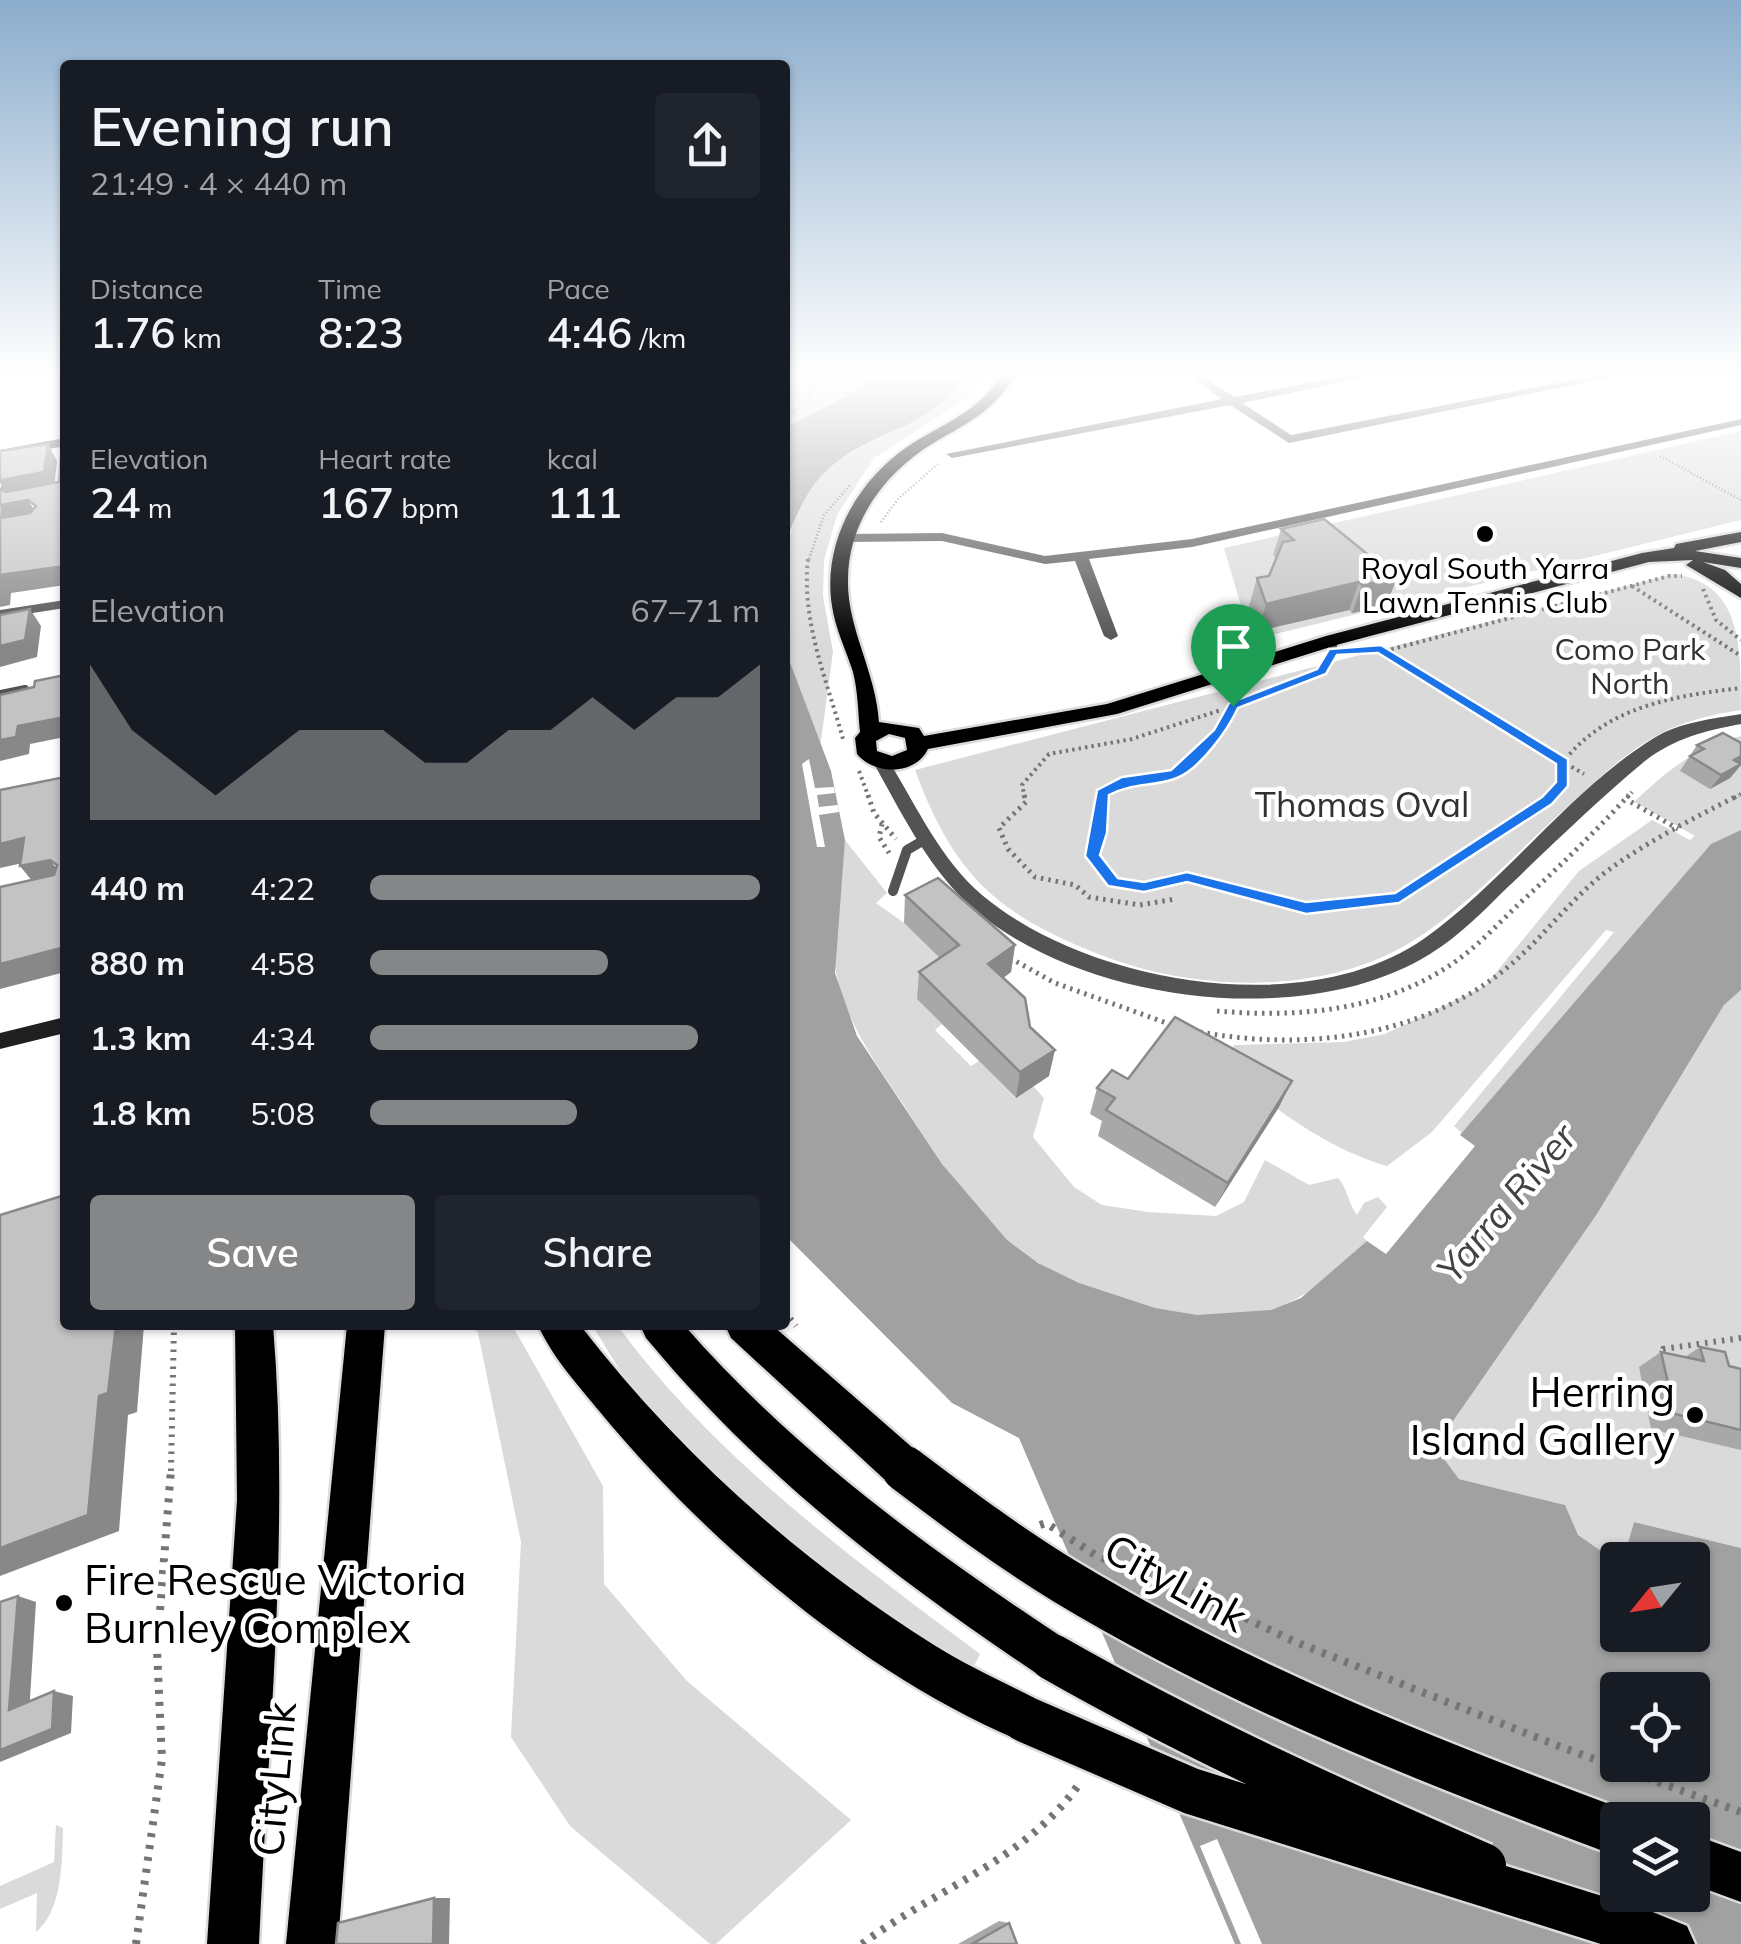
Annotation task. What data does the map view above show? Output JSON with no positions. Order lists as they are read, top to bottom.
{
  "streets": {
    "highway": ["CityLink"]
  },
  "water": ["Yarra River"],
  "parks": ["Como Park North", "Thomas Oval"],
  "places": ["Royal South Yarra Lawn Tennis Club", "Herring Island Gallery", "Fire Rescue Victoria Burnley Complex"],
  "north": "bottom left",
  "page": {
    "heading": ["Evening run", "21:49 · 4 × 440 m"],
    "stats": [
      ["Distance", "1.76 km"],
      ["Time", "8:23"],
      ["Pace", "4:46 /km"],
      ["Elevation", "24 m"],
      ["Heart rate", "167 bpm"],
      ["kcal", "111"]
    ],
    "chart": ["Elevation", "67–71 m"],
    "list": [
      {
        "name": "440 m",
        "note": "4:22"
      },
      {
        "name": "880 m",
        "note": "4:58"
      },
      {
        "name": "1.3 km",
        "note": "4:34"
      },
      {
        "name": "1.8 km",
        "note": "5:08"
      }
    ],
    "buttons": ["Save", "Share"]
  }
}
